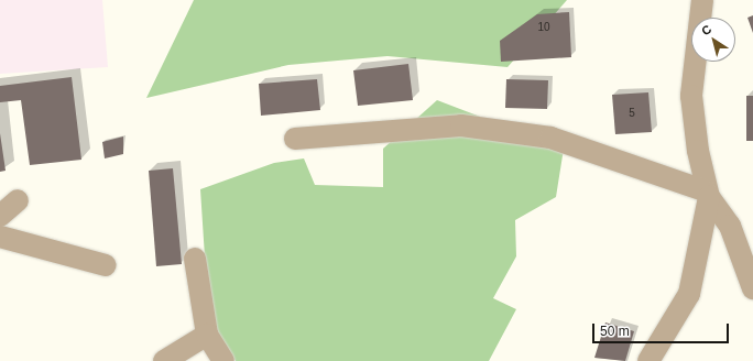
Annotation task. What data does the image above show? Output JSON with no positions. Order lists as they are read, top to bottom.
{
  "house_numbers": ["10", "5"],
  "scale_bar": "50 m",
  "north": "top left"
}
